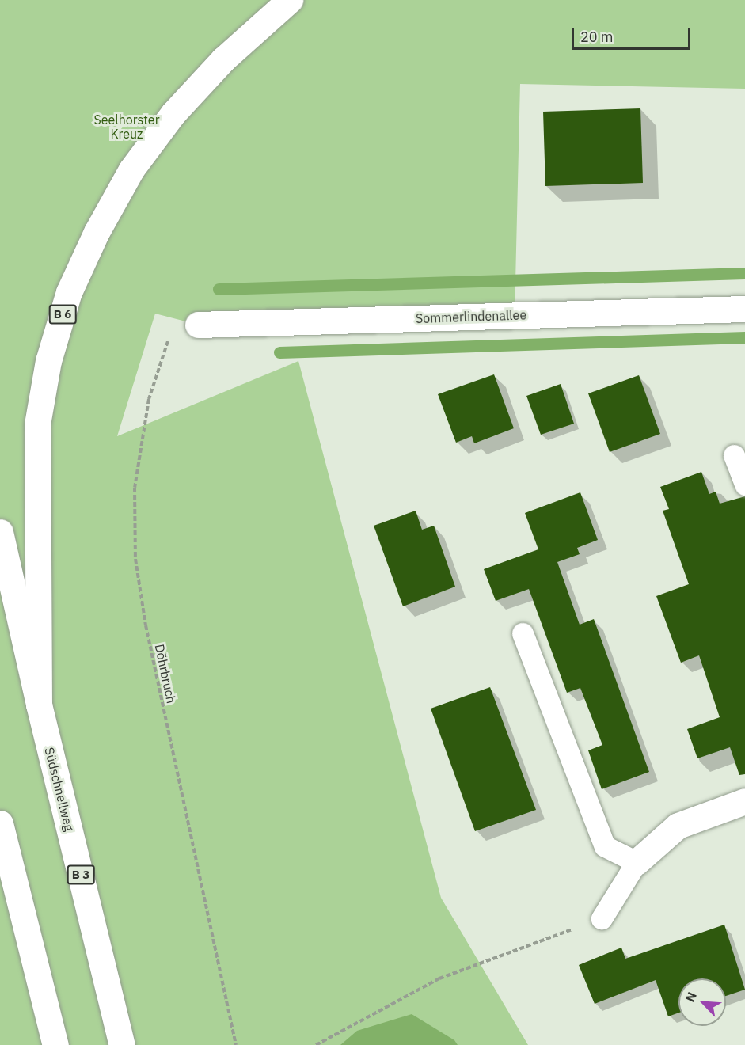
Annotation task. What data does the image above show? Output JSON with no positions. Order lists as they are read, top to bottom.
{
  "streets": {
    "main road": [
      "B 6",
      "Sommerlindenallee",
      "Südschnellweg",
      "B 3"
    ],
    "path": ["Döhrbruch"]
  },
  "crossings": [
    ["B 6", "Südschnellweg"],
    ["Sommerlindenallee", "Döhrbruch"]
  ],
  "parks": ["Seelhorster Kreuz"],
  "scale_bar": "20 m",
  "north": "top left"
}
